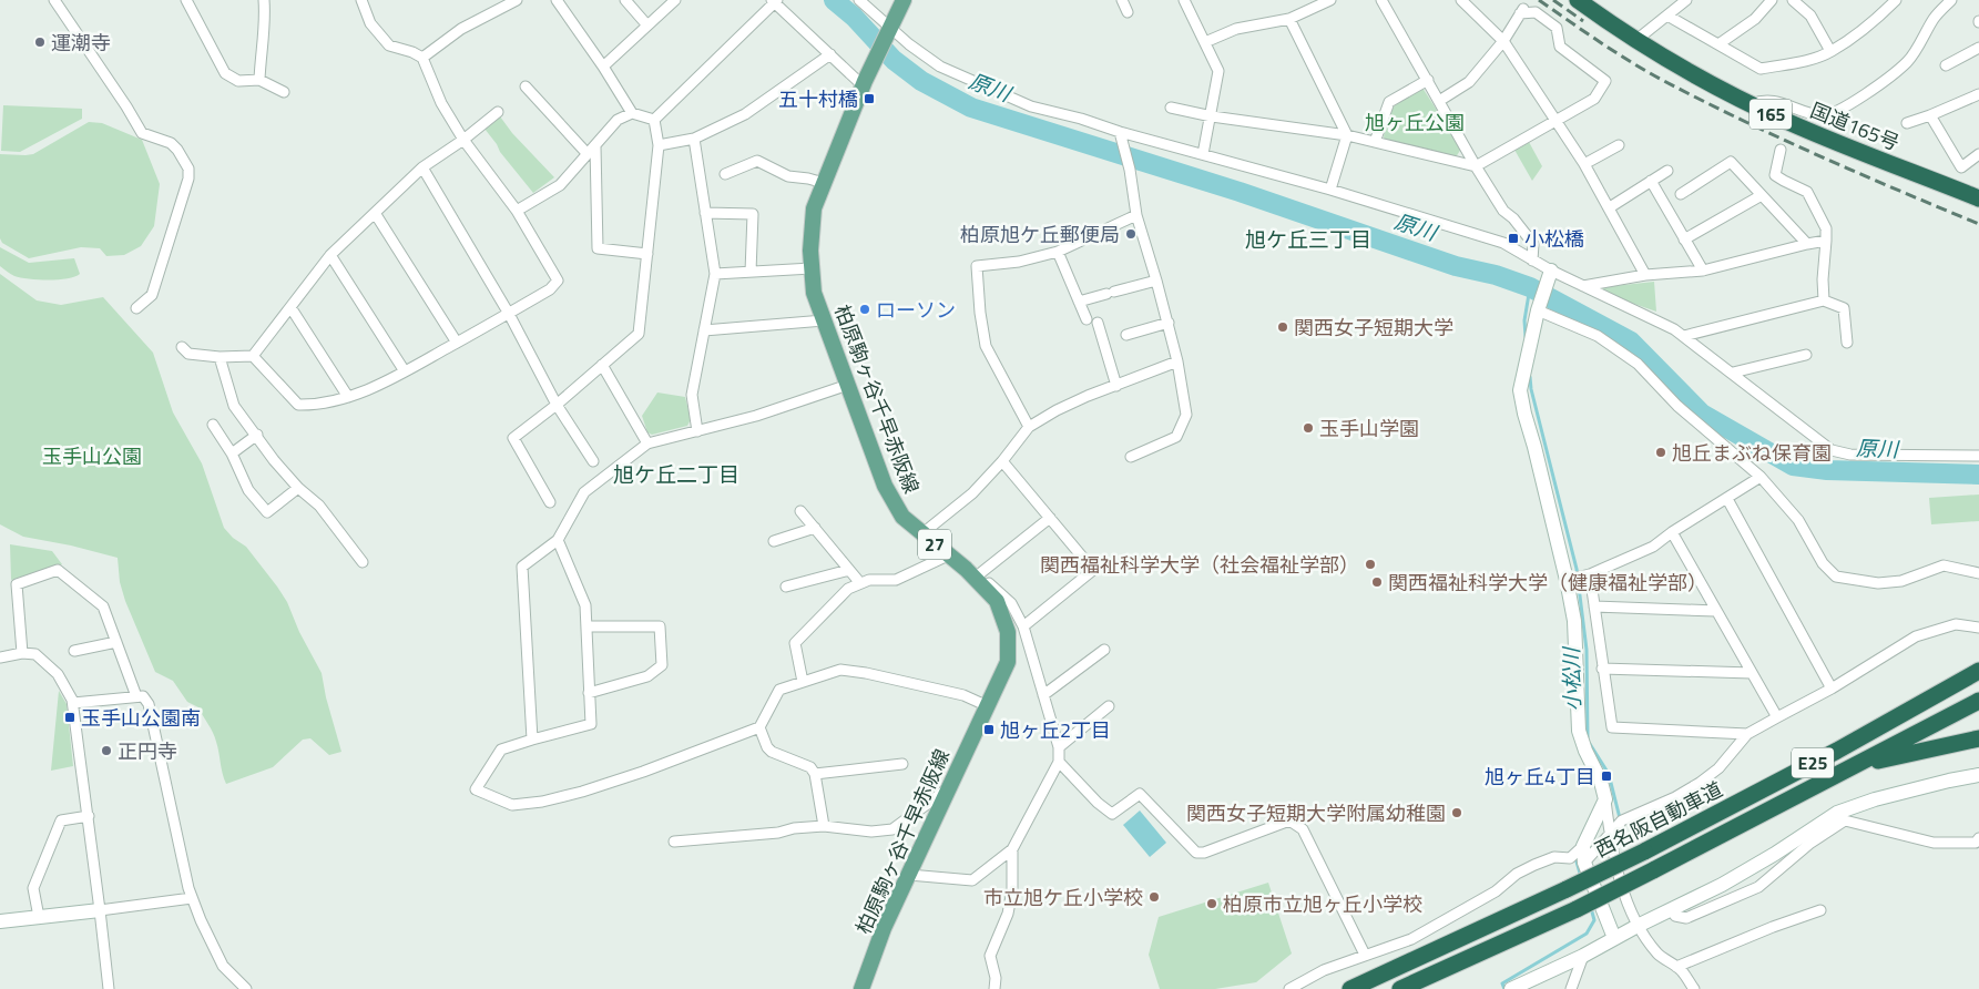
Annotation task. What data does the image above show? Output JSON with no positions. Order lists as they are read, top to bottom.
{
  "streets": {
    "highway": [
      "165",
      "国道165号",
      "E25",
      "西名阪自動車道"
    ],
    "main road": ["柏原駒ヶ谷千早赤阪線", "27"]
  },
  "districts": ["旭ケ丘三丁目", "旭ケ丘二丁目"],
  "water": ["原川", "小松川"],
  "parks": ["旭ヶ丘公園", "玉手山公園"],
  "places": {
    "other": [
      "運潮寺",
      "柏原旭ケ丘郵便局",
      "ローソン",
      "関西女子短期大学",
      "玉手山学園",
      "旭丘まぶね保育園",
      "関西福祉科学大学（社会福祉学部）",
      "関西福祉科学大学（健康福祉学部）",
      "正円寺",
      "関西女子短期大学附属幼稚園",
      "市立旭ケ丘小学校",
      "柏原市立旭ヶ丘小学校"
    ],
    "transit": [
      "五十村橋",
      "小松橋",
      "玉手山公園南",
      "旭ヶ丘2丁目",
      "旭ヶ丘4丁目"
    ]
  }
}
